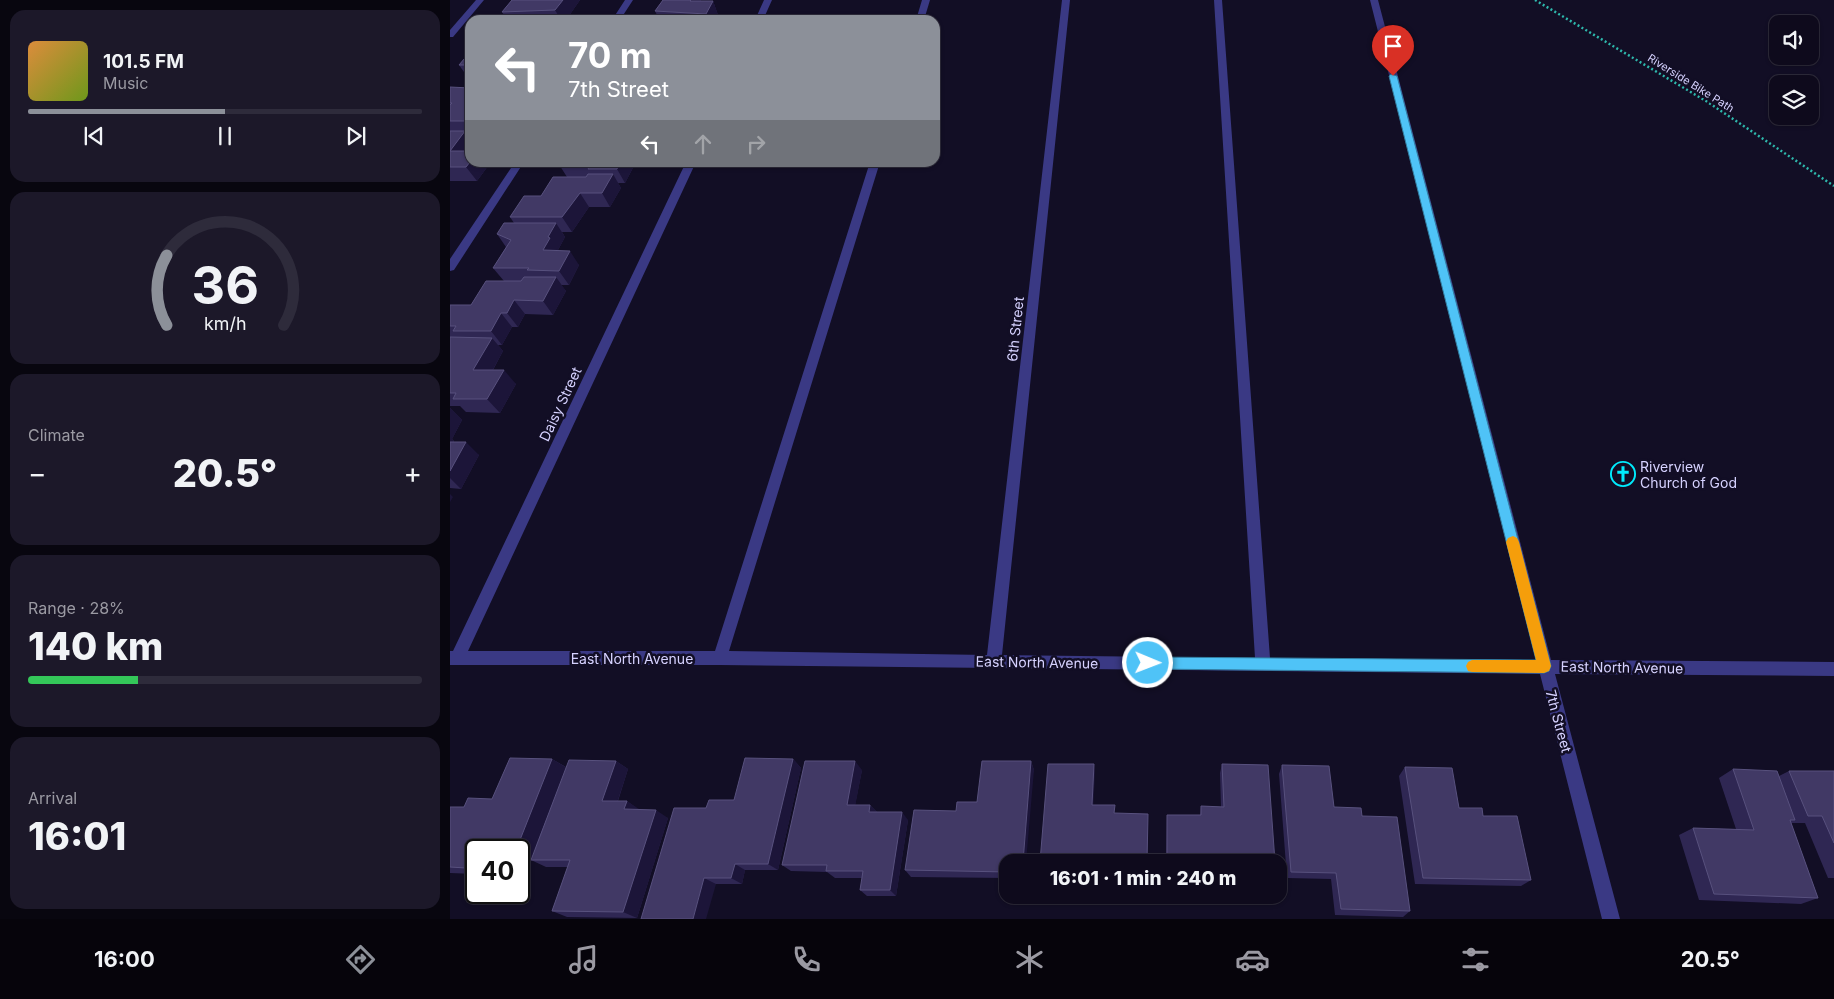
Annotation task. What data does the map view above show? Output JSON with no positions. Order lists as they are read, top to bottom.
{
  "streets": {
    "street": [
      "6th Street",
      "Daisy Street",
      "East North Avenue",
      "7th Street"
    ],
    "path": ["Riverside Bike Path"]
  },
  "crossings": [
    ["6th Street", "East North Avenue"],
    ["Daisy Street", "East North Avenue"],
    ["East North Avenue", "7th Street"]
  ],
  "places": {
    "church": ["Riverview Church of God"]
  },
  "page": {
    "turn": ["70 m", "7th Street"],
    "song": ["101.5 FM", "Music"],
    "tile": [
      "Climate",
      ["Range · 28%", "140 km"],
      ["Arrival", "16:01"]
    ],
    "heat": ["−", "20.5°", "+"],
    "limit": "40",
    "trip": "16:01 · 1 min · 240 m",
    "tabs": ["16:00", "20.5°"],
    "gauge": ["36", "km/h"]
  }
}
